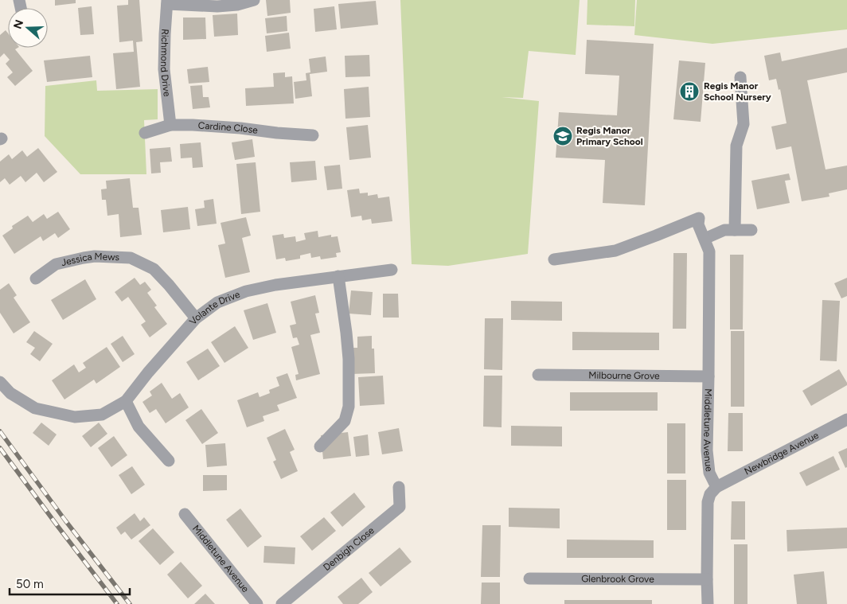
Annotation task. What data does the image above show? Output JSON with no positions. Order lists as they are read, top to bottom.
{
  "streets": {
    "street": [
      "Richmond Drive",
      "Cardine Close",
      "Jessica Mews",
      "Volante Drive",
      "Milbourne Grove",
      "Middletune Avenue",
      "Newbridge Avenue",
      "Denbigh Close",
      "Glenbrook Grove"
    ]
  },
  "crossings": [
    ["Richmond Drive", "Cardine Close"],
    ["Jessica Mews", "Volante Drive"],
    ["Milbourne Grove", "Middletune Avenue"],
    ["Middletune Avenue", "Newbridge Avenue"]
  ],
  "places": {
    "building": ["Regis Manor School Nursery"],
    "school or university": ["Regis Manor Primary School"]
  },
  "scale_bar": "50 m",
  "north": "left"
}
